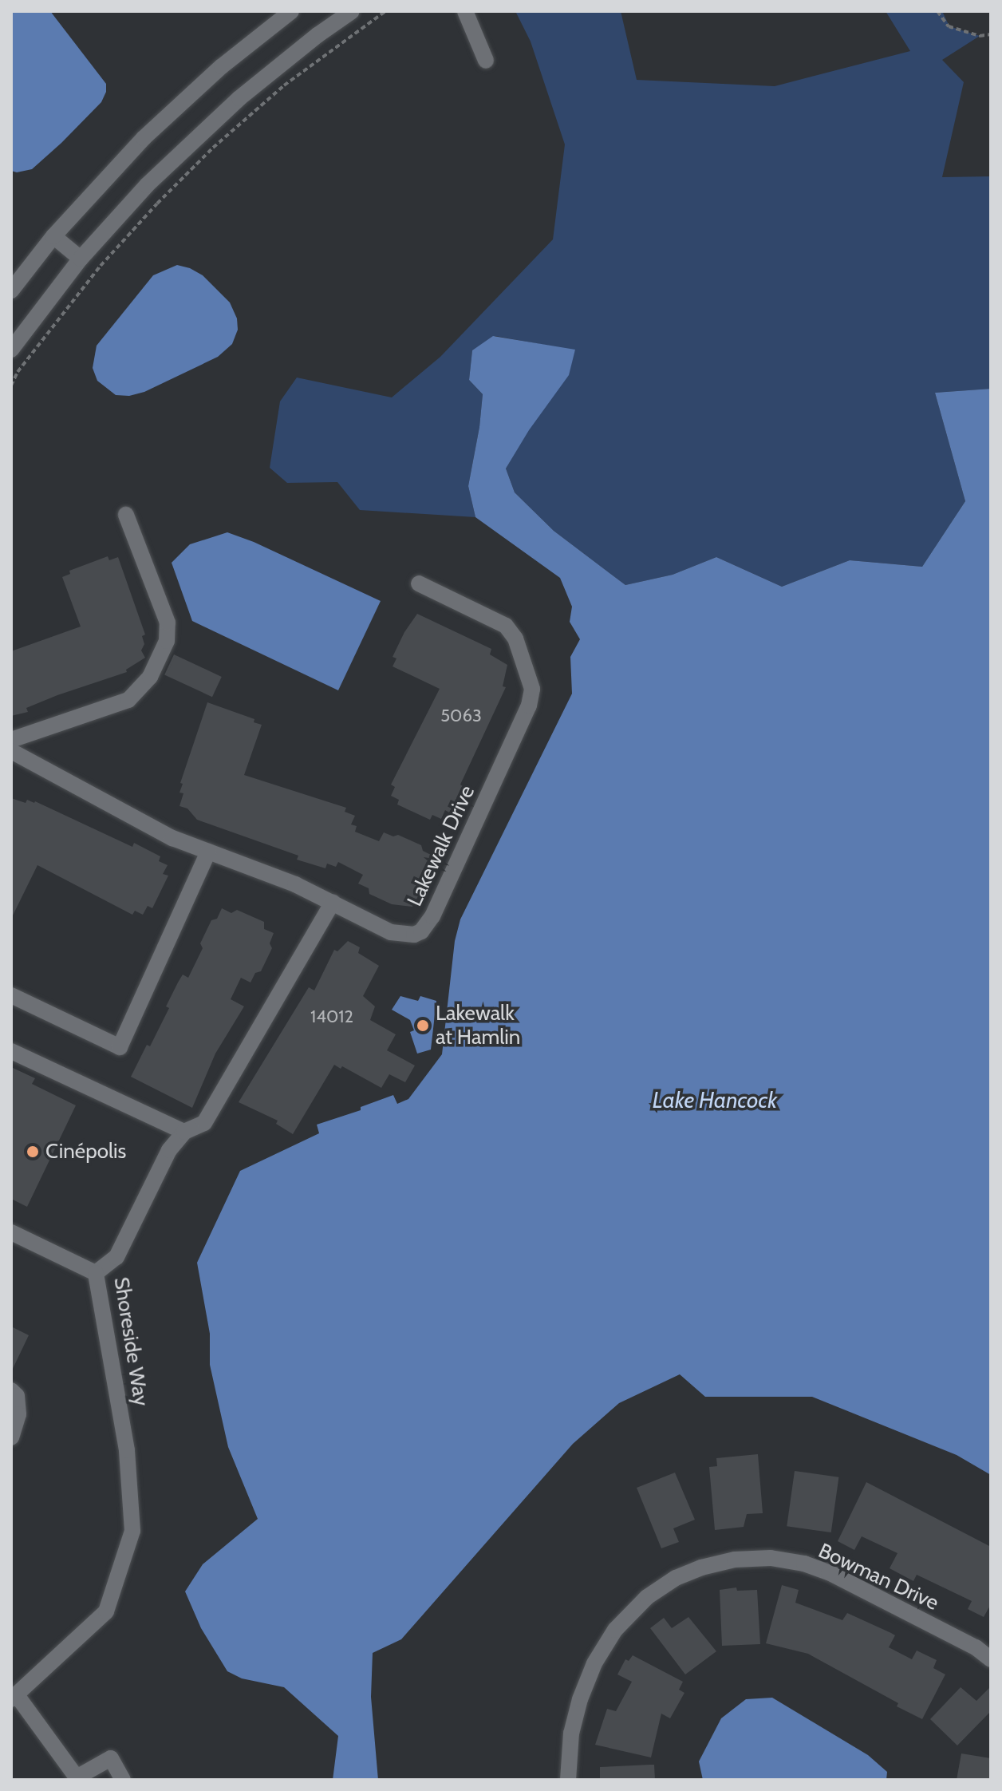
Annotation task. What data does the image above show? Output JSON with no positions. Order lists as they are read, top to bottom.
{
  "streets": {
    "street": ["Lakewalk Drive", "Shoreside Way", "Bowman Drive"]
  },
  "crossings": [
    ["Lakewalk Drive", "Shoreside Way"]
  ],
  "water": ["Lake Hancock"],
  "places": ["Lakewalk at Hamlin", "Cinépolis"],
  "house_numbers": ["5063", "14012"]
}
